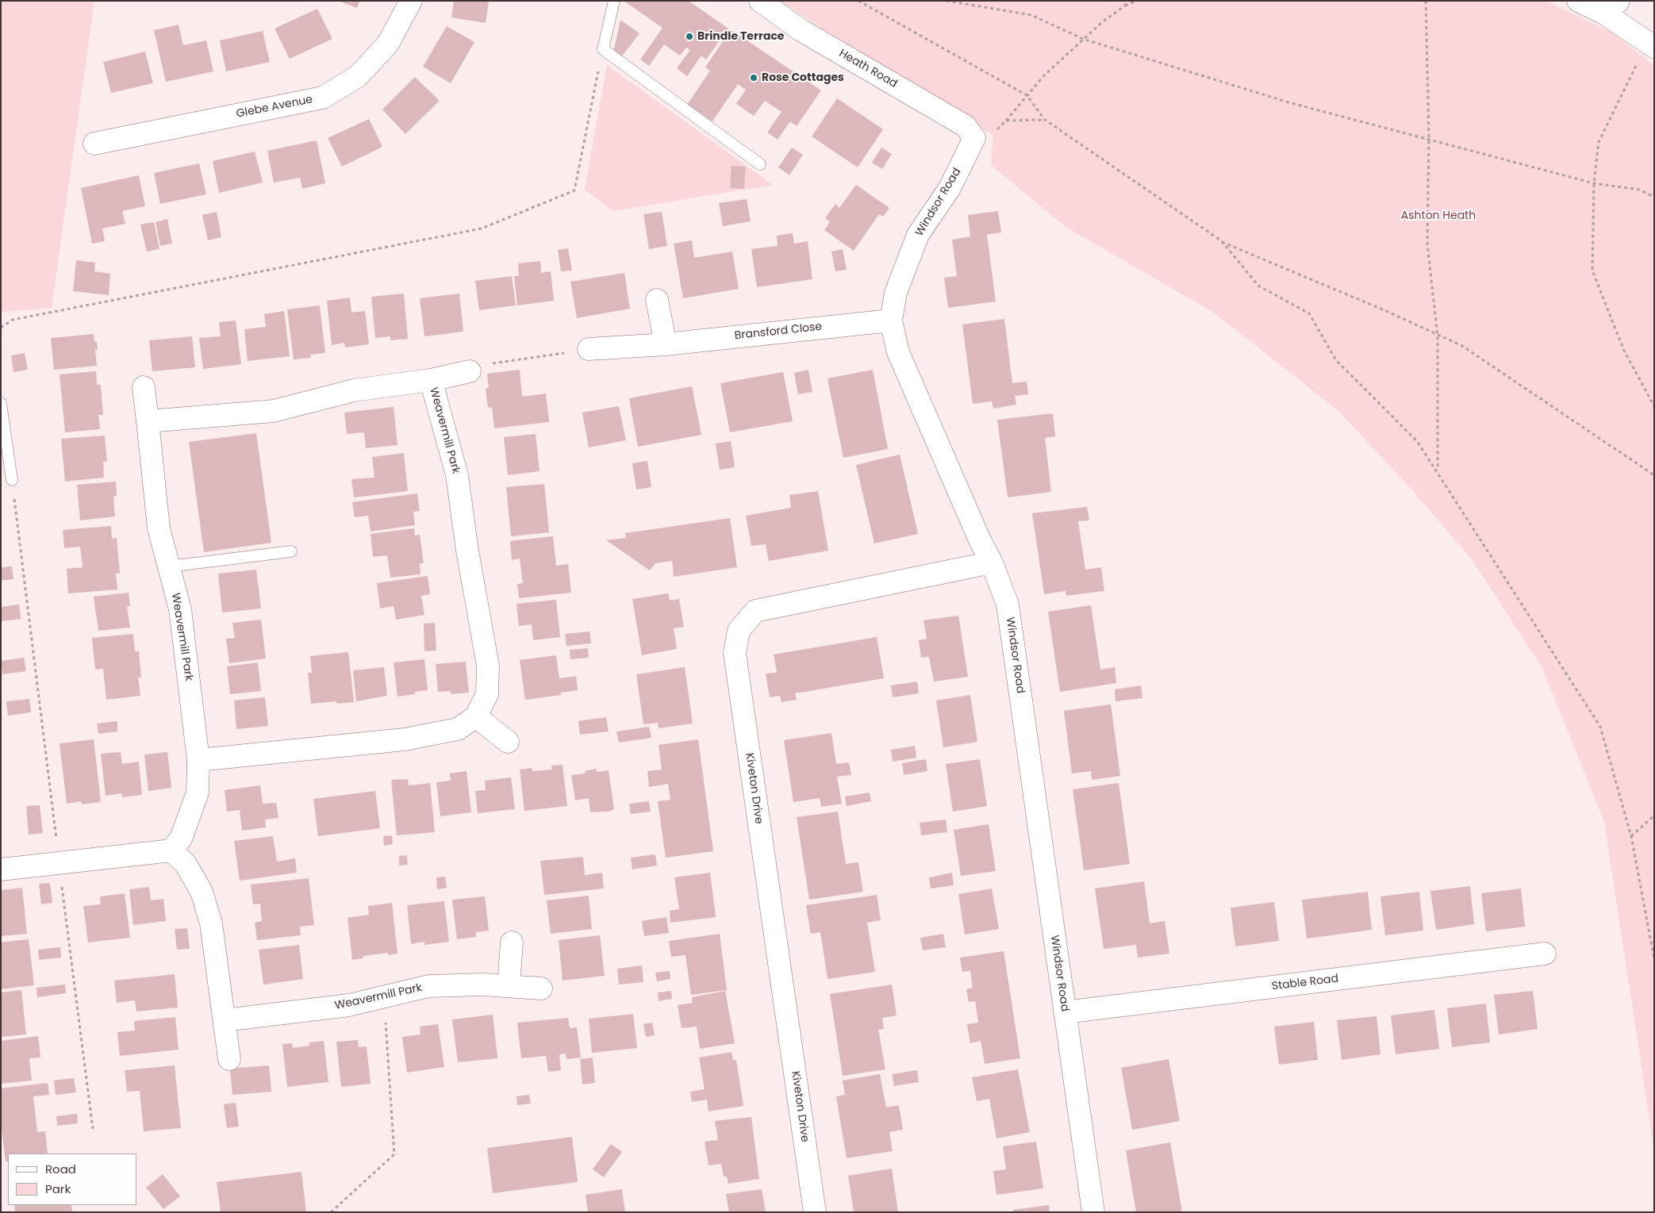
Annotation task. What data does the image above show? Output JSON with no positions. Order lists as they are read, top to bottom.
{
  "streets": {
    "street": [
      "Heath Road",
      "Glebe Avenue",
      "Windsor Road",
      "Bransford Close",
      "Weavermill Park",
      "Kiveton Drive",
      "Stable Road"
    ]
  },
  "crossings": [
    ["Heath Road", "Windsor Road"],
    ["Windsor Road", "Bransford Close"],
    ["Windsor Road", "Kiveton Drive"],
    ["Windsor Road", "Stable Road"]
  ],
  "parks": ["Ashton Heath"],
  "places": ["Brindle Terrace", "Rose Cottages"],
  "legend": ["Road", "Park"]
}
